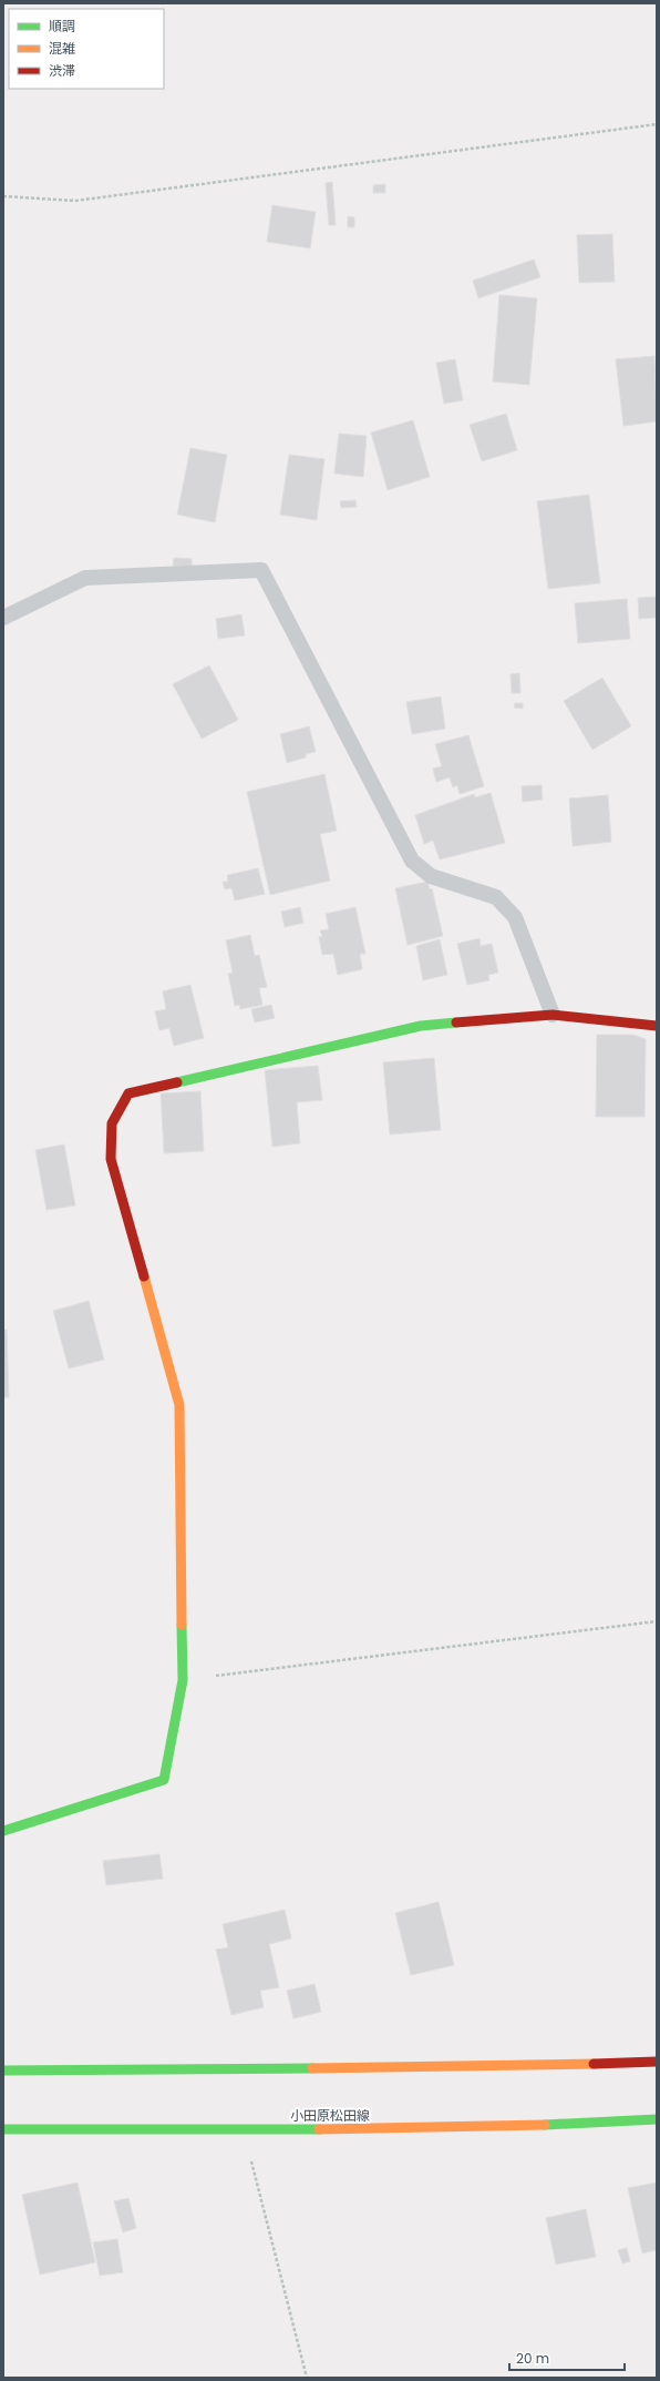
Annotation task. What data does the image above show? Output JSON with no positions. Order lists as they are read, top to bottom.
{
  "streets": {
    "street": ["小田原松田線"]
  },
  "legend": ["順調", "混雑", "渋滞"],
  "scale_bar": "20 m"
}
